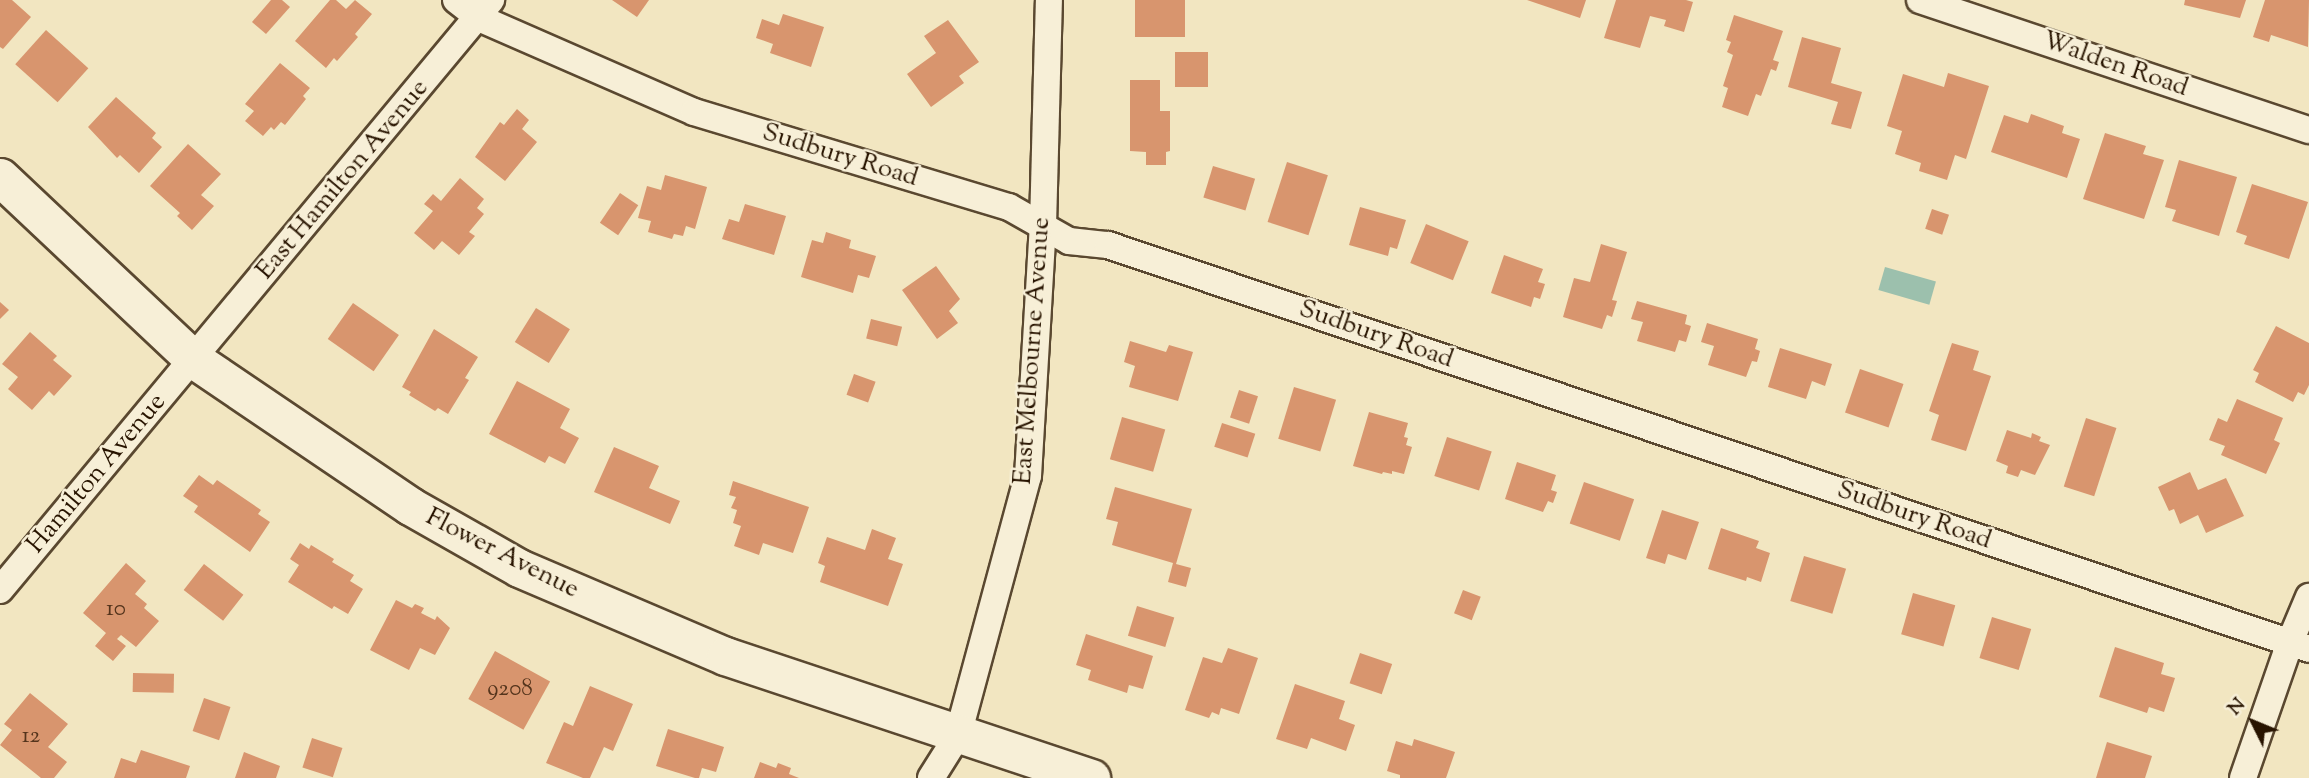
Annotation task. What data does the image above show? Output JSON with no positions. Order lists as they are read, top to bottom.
{
  "streets": {
    "street": [
      "Walden Road",
      "Sudbury Road",
      "East Hamilton Avenue",
      "East Melbourne Avenue",
      "Hamilton Avenue",
      "Flower Avenue"
    ]
  },
  "crossings": [
    ["Sudbury Road", "East Hamilton Avenue"],
    ["Sudbury Road", "East Melbourne Avenue"],
    ["East Hamilton Avenue", "Hamilton Avenue"],
    ["East Hamilton Avenue", "Flower Avenue"],
    ["East Melbourne Avenue", "Flower Avenue"],
    ["Hamilton Avenue", "Flower Avenue"]
  ],
  "house_numbers": ["10", "9208", "12"],
  "north": "top left"
}
